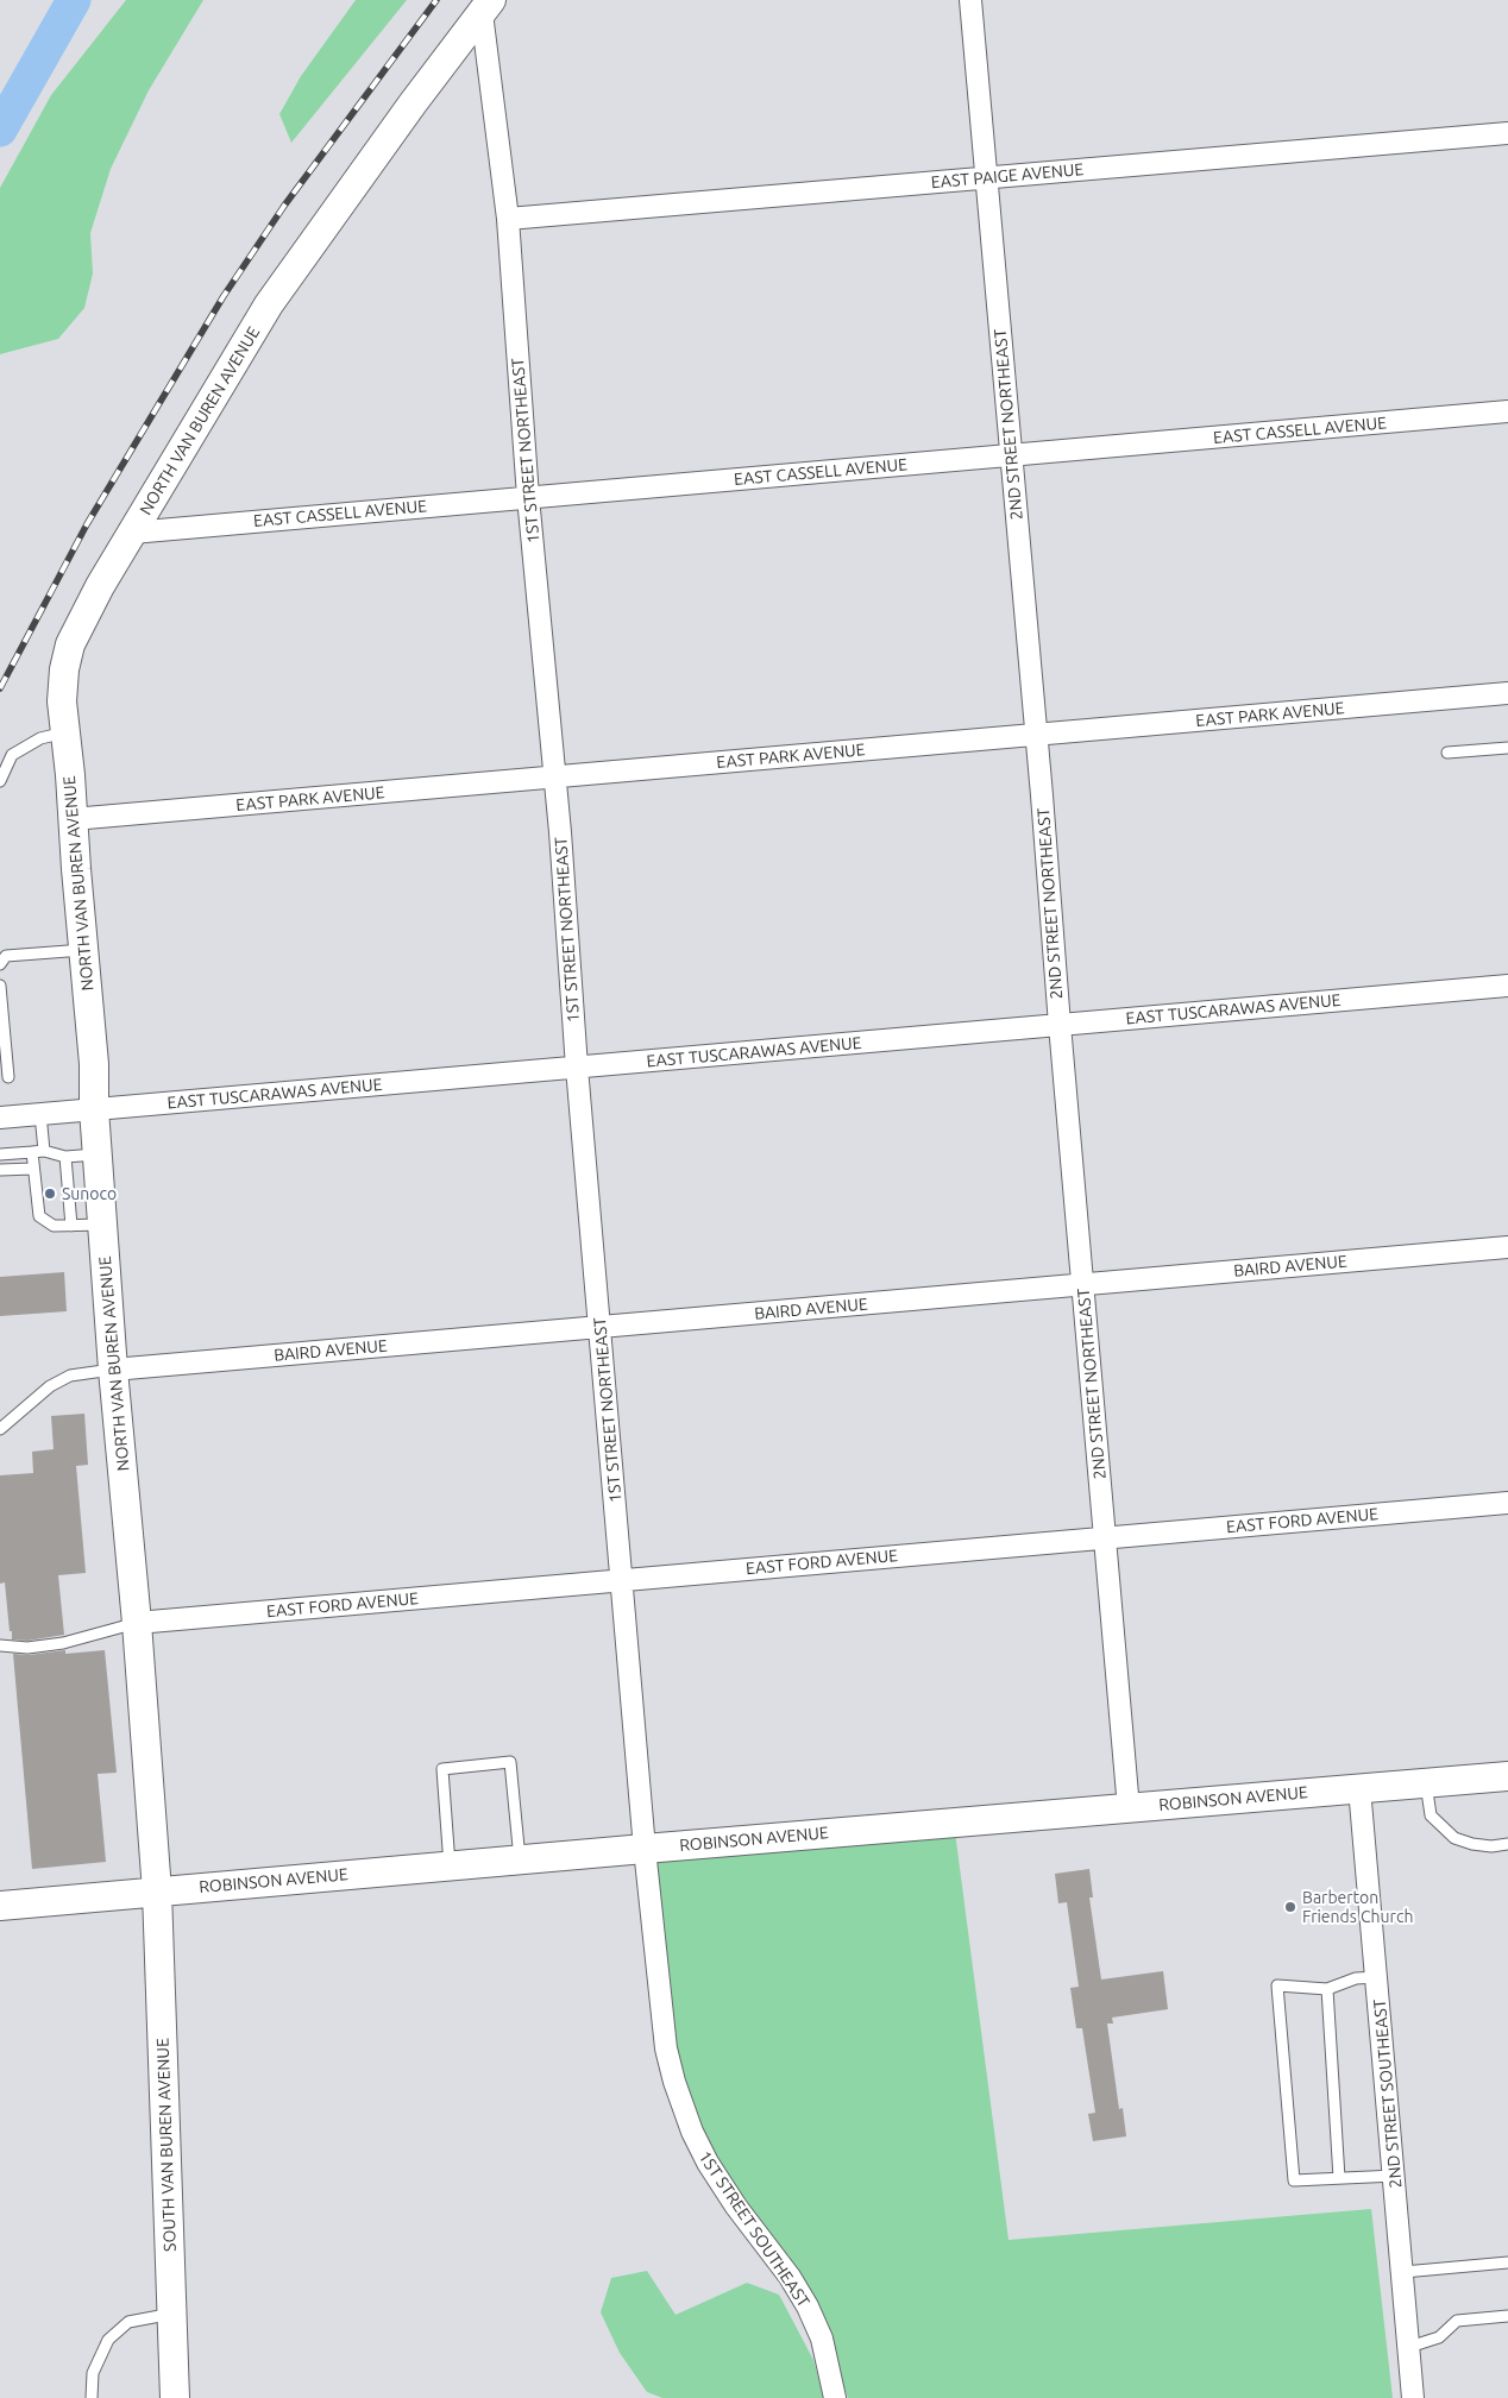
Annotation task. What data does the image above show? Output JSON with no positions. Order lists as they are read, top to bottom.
{
  "streets": {
    "main road": ["NORTH VAN BUREN AVENUE", "ROBINSON AVENUE", "SOUTH VAN BUREN AVENUE"],
    "street": [
      "EAST PAIGE AVENUE",
      "2ND STREET NORTHEAST",
      "EAST CASSELL AVENUE",
      "1ST STREET NORTHEAST",
      "EAST PARK AVENUE",
      "EAST TUSCARAWAS AVENUE",
      "BAIRD AVENUE",
      "EAST FORD AVENUE",
      "2ND STREET SOUTHEAST",
      "1ST STREET SOUTHEAST"
    ]
  },
  "crossings": [
    ["EAST PAIGE AVENUE", "2ND STREET NORTHEAST"],
    ["EAST PAIGE AVENUE", "1ST STREET NORTHEAST"],
    ["NORTH VAN BUREN AVENUE", "EAST CASSELL AVENUE"],
    ["NORTH VAN BUREN AVENUE", "1ST STREET NORTHEAST"],
    ["NORTH VAN BUREN AVENUE", "EAST PARK AVENUE"],
    ["NORTH VAN BUREN AVENUE", "EAST TUSCARAWAS AVENUE"],
    ["NORTH VAN BUREN AVENUE", "BAIRD AVENUE"],
    ["NORTH VAN BUREN AVENUE", "EAST FORD AVENUE"],
    ["NORTH VAN BUREN AVENUE", "ROBINSON AVENUE"],
    ["NORTH VAN BUREN AVENUE", "SOUTH VAN BUREN AVENUE"],
    ["2ND STREET NORTHEAST", "EAST CASSELL AVENUE"],
    ["2ND STREET NORTHEAST", "EAST PARK AVENUE"],
    ["2ND STREET NORTHEAST", "EAST TUSCARAWAS AVENUE"],
    ["2ND STREET NORTHEAST", "BAIRD AVENUE"],
    ["2ND STREET NORTHEAST", "EAST FORD AVENUE"],
    ["2ND STREET NORTHEAST", "ROBINSON AVENUE"],
    ["EAST CASSELL AVENUE", "1ST STREET NORTHEAST"],
    ["1ST STREET NORTHEAST", "EAST PARK AVENUE"],
    ["1ST STREET NORTHEAST", "EAST TUSCARAWAS AVENUE"],
    ["1ST STREET NORTHEAST", "BAIRD AVENUE"],
    ["1ST STREET NORTHEAST", "EAST FORD AVENUE"],
    ["1ST STREET NORTHEAST", "ROBINSON AVENUE"],
    ["1ST STREET NORTHEAST", "1ST STREET SOUTHEAST"],
    ["ROBINSON AVENUE", "2ND STREET SOUTHEAST"],
    ["ROBINSON AVENUE", "SOUTH VAN BUREN AVENUE"],
    ["ROBINSON AVENUE", "1ST STREET SOUTHEAST"]
  ],
  "places": ["Sunoco", "Barberton Friends Church"]
}
